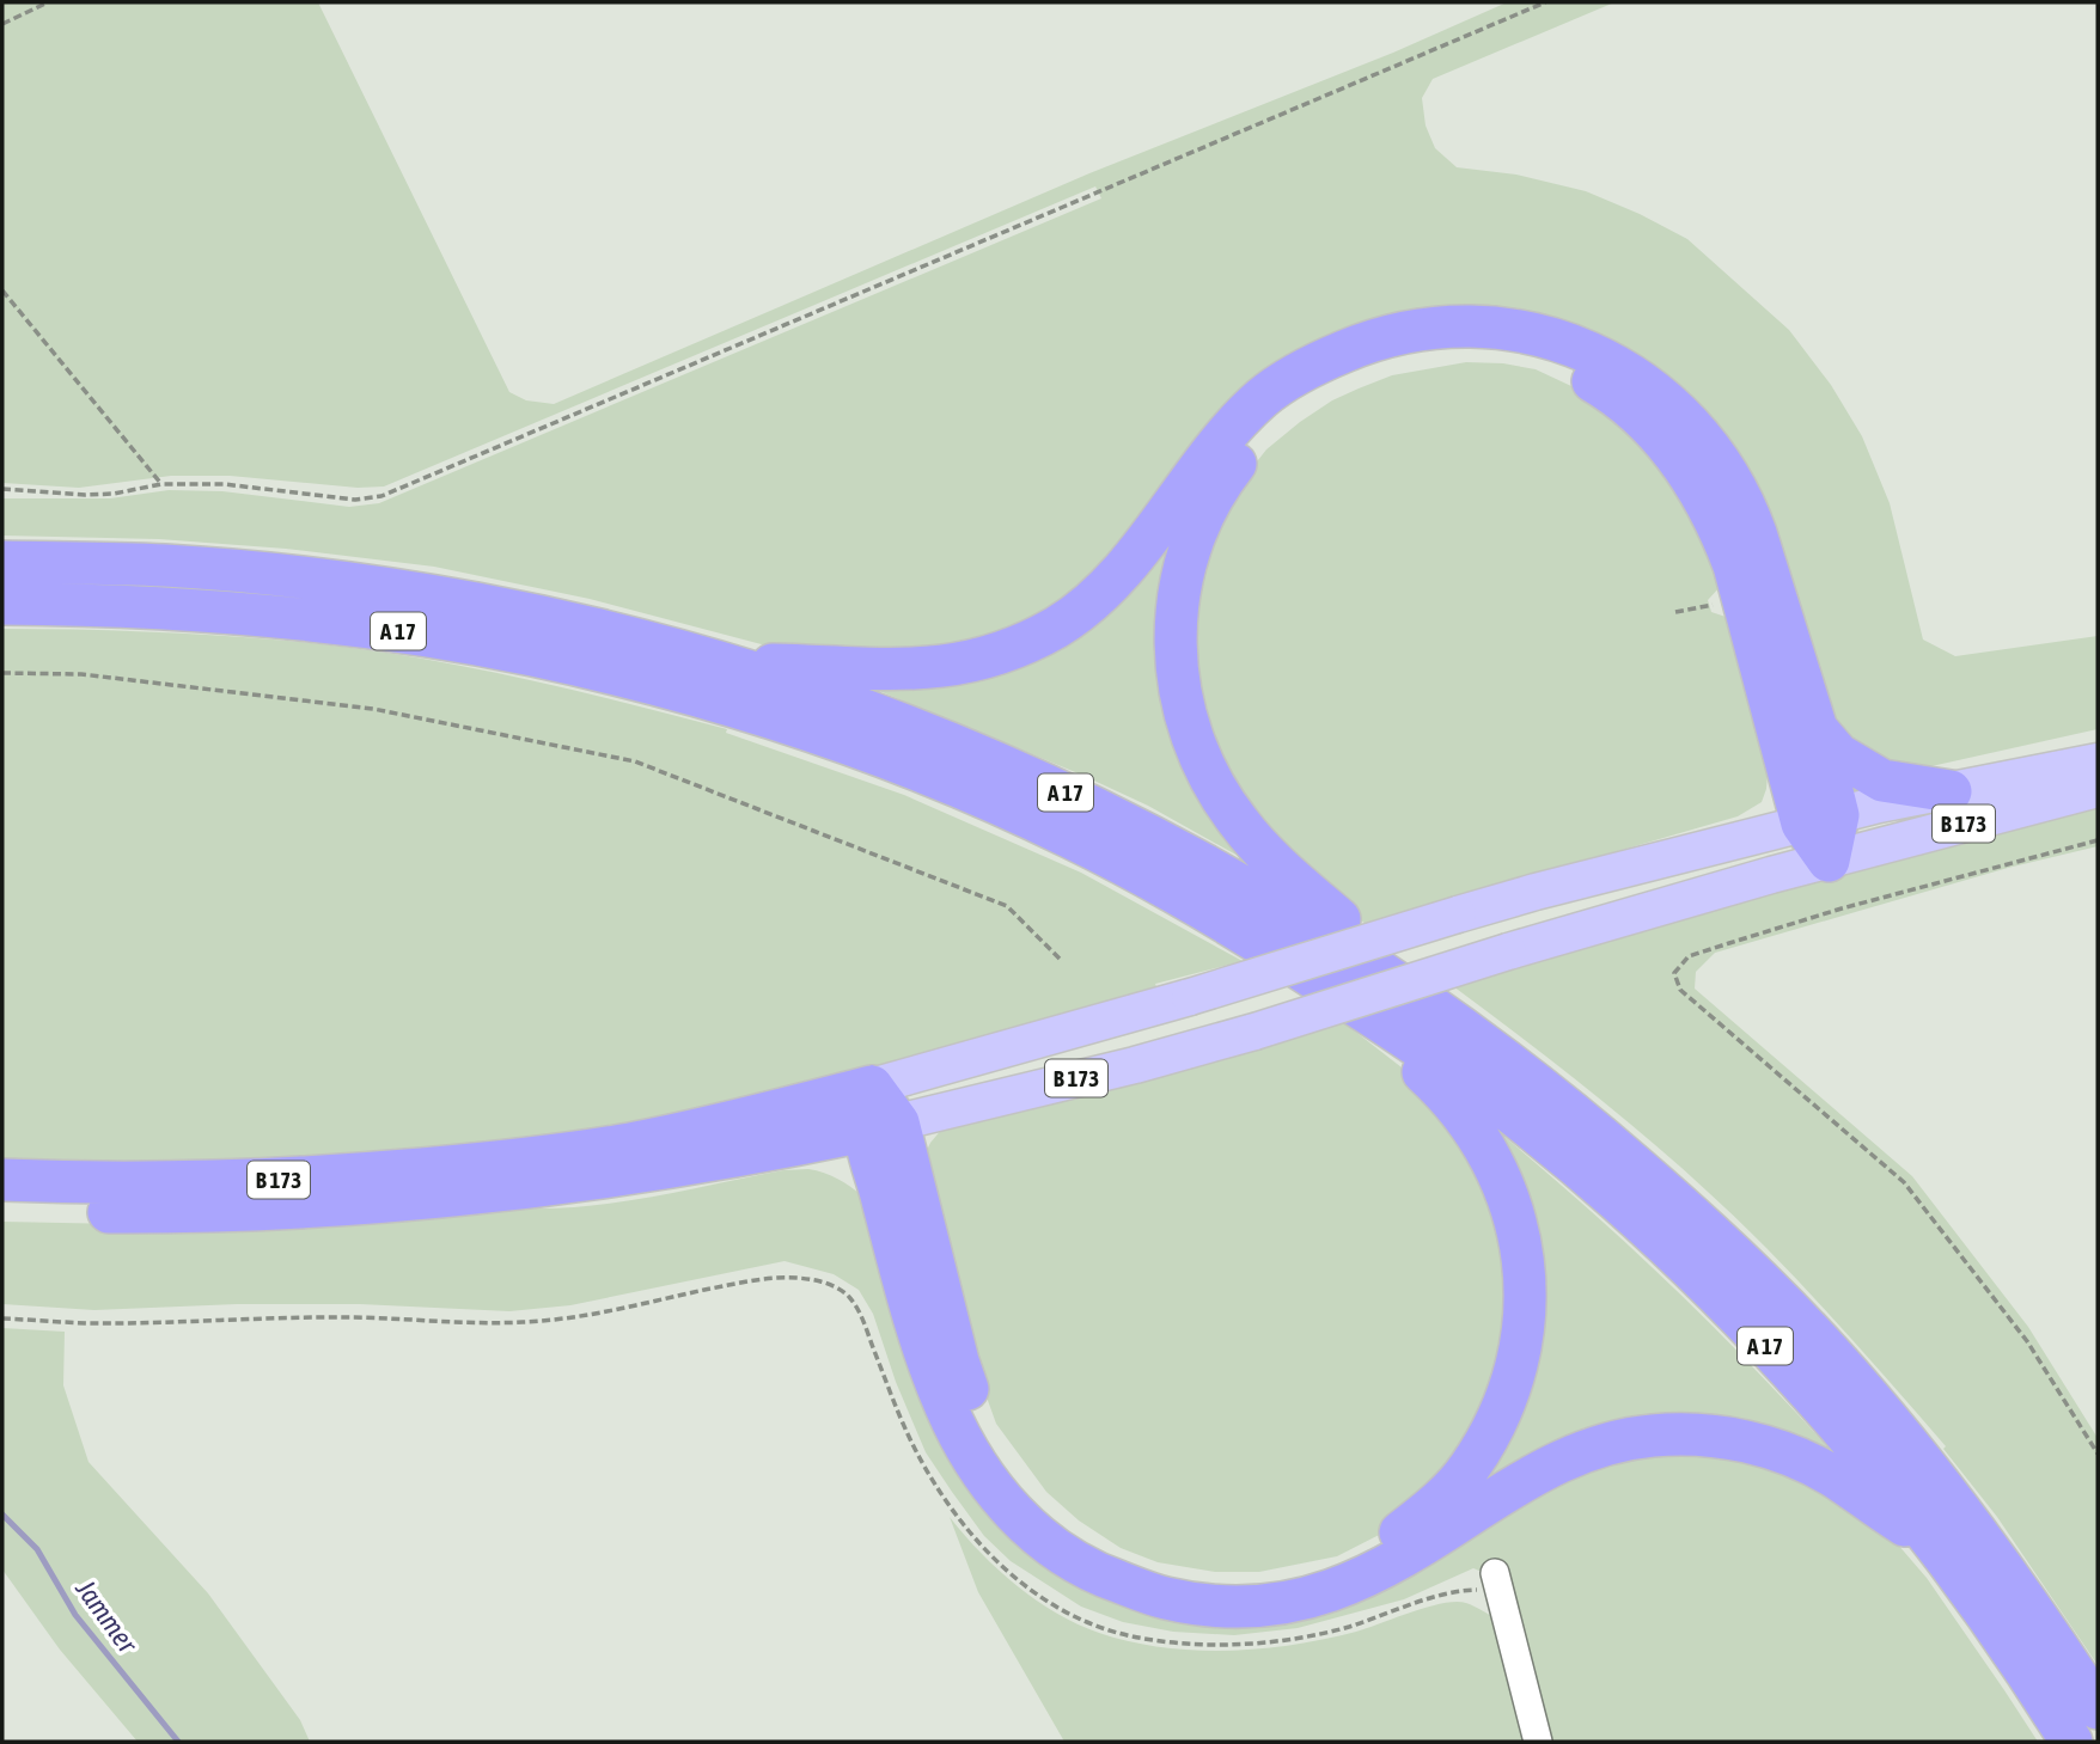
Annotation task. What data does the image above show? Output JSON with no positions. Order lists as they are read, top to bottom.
{
  "streets": {
    "highway": ["A 17", "B 173"]
  },
  "water": ["Jammer"]
}
